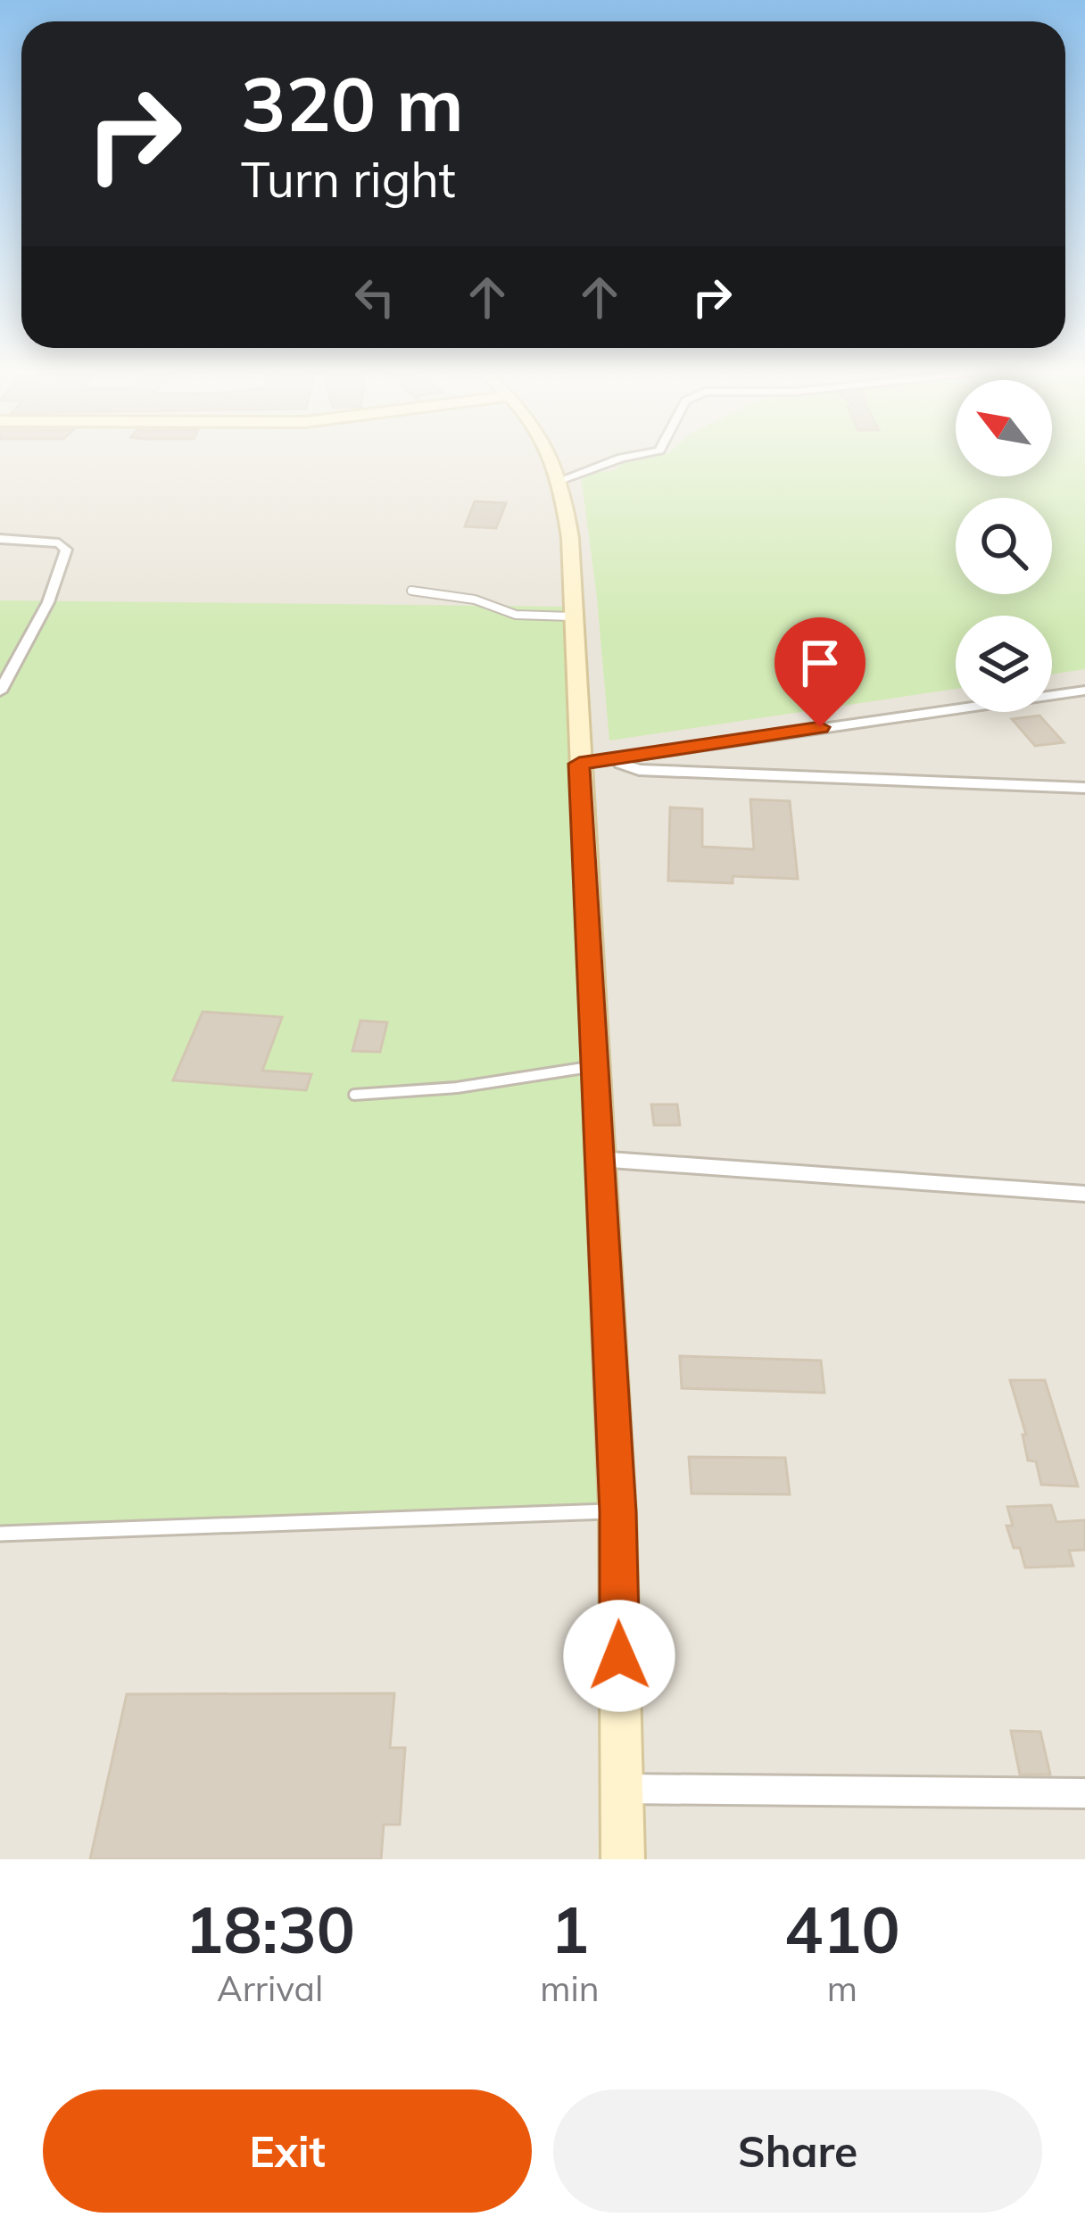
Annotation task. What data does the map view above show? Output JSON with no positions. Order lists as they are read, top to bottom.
{
  "north": "top left",
  "page": {
    "turn": ["320 m", "Turn right"],
    "eta": [
      "18:30",
      "Arrival",
      "1",
      "min",
      "410",
      "m"
    ],
    "buttons": ["Exit", "Share"]
  }
}
